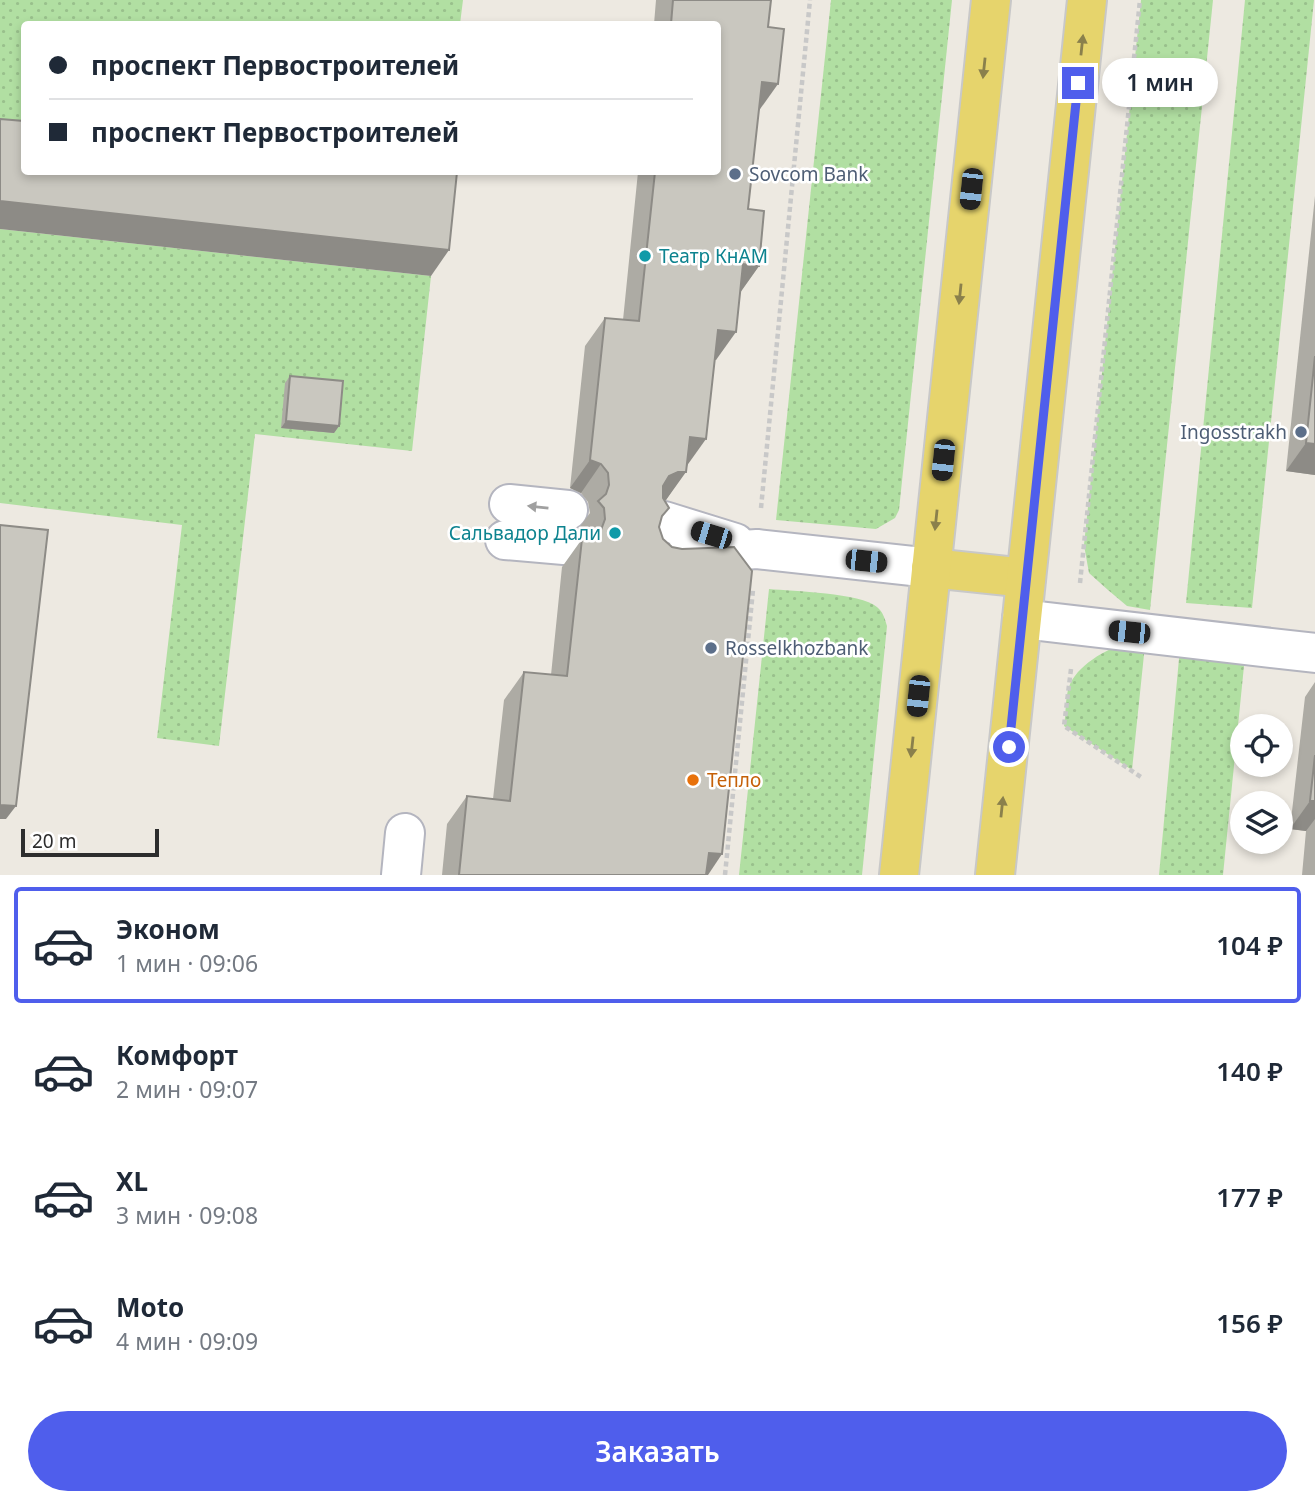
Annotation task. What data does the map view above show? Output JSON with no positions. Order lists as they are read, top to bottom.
{
  "places": [
    "Sovcom Bank",
    "Театр КнАМ",
    "Ingosstrakh",
    "Сальвадор Дали",
    "Rosselkhozbank",
    "Тепло"
  ],
  "scale_bar": "20 m",
  "page": {
    "banner": ["проспект Первостроителей", "проспект Первостроителей"],
    "bubble": "1 мин",
    "scale": "20 m",
    "list": [
      {
        "name": "Эконом",
        "note": "1 мин · 09:06",
        "value": "104 ₽"
      },
      {
        "name": "Комфорт",
        "note": "2 мин · 09:07",
        "value": "140 ₽"
      },
      {
        "name": "XL",
        "note": "3 мин · 09:08",
        "value": "177 ₽"
      },
      {
        "name": "Moto",
        "note": "4 мин · 09:09",
        "value": "156 ₽"
      }
    ],
    "buttons": "Заказать"
  }
}
